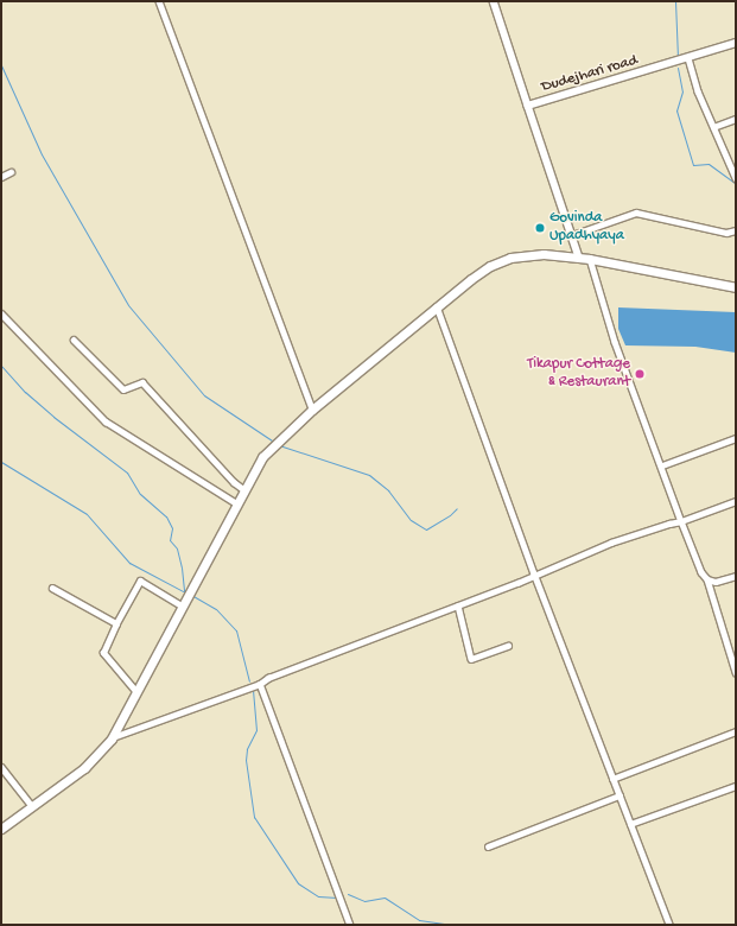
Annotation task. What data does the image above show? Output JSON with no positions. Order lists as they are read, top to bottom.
{
  "streets": {
    "street": ["Dudejhari road"]
  },
  "places": ["Govinda Upadhyaya", "Tikapur Cottage & Restaurant"]
}
